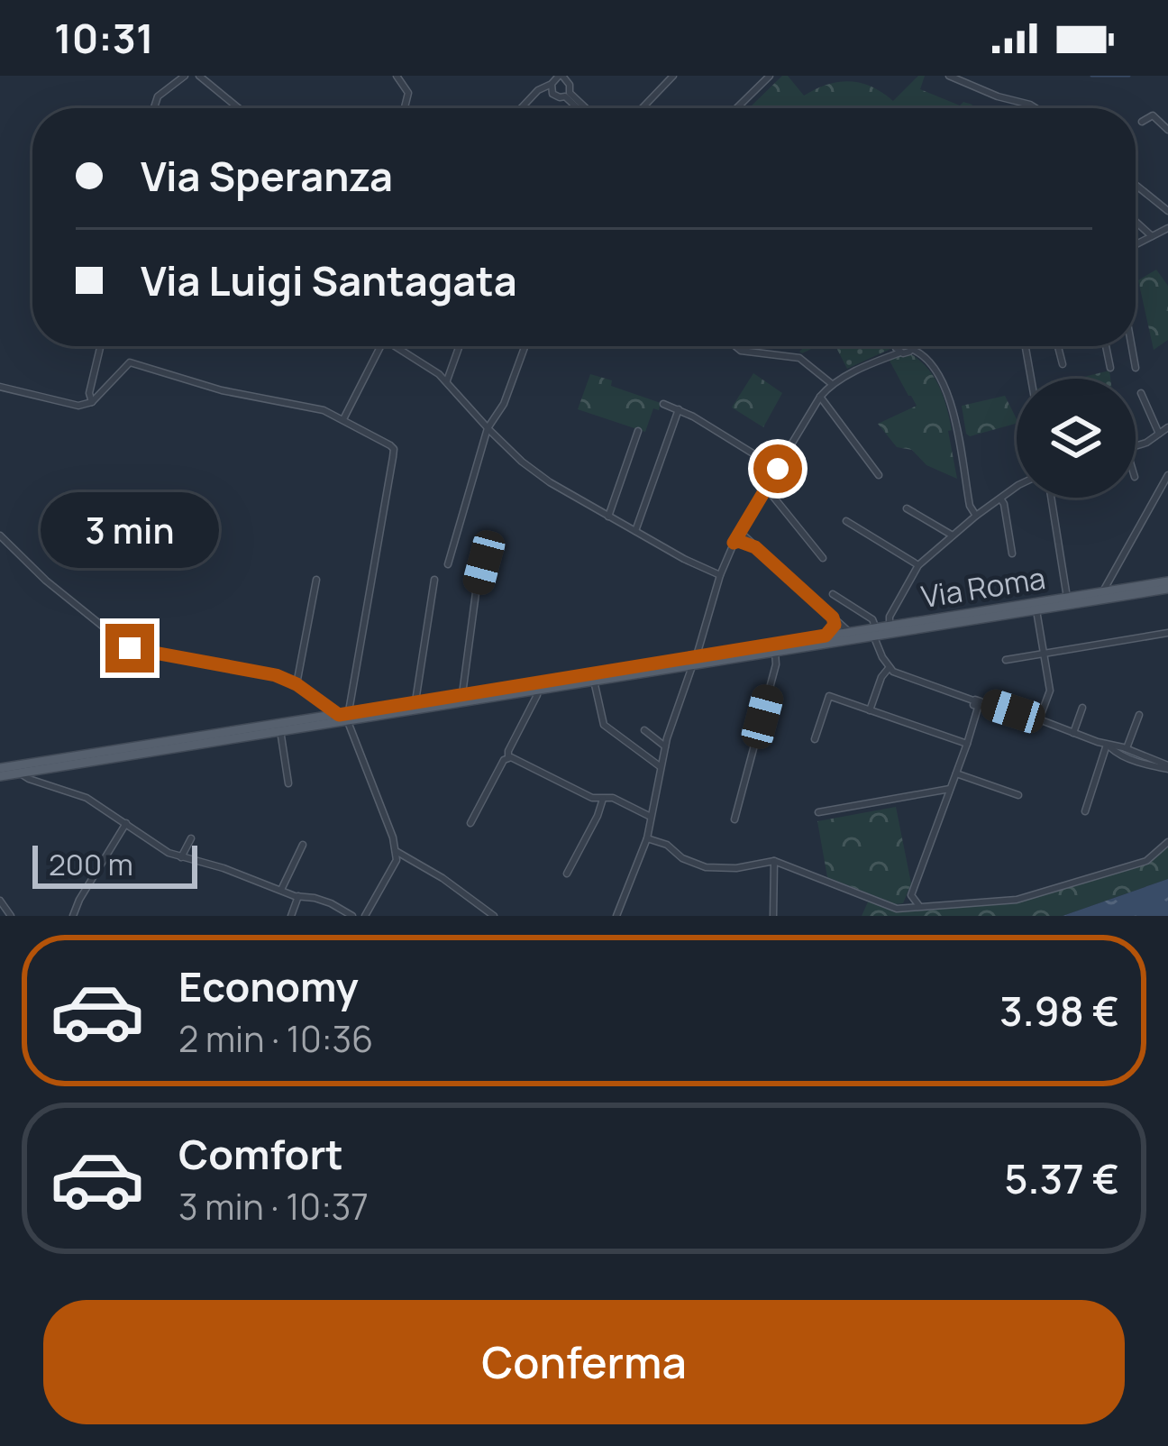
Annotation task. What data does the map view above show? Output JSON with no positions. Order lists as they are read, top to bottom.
{
  "streets": {
    "main road": ["Via Roma"]
  },
  "scale_bar": "200 m",
  "page": {
    "status": "10:31",
    "banner": ["Via Speranza", "Via Luigi Santagata"],
    "bubble": "3 min",
    "scale": "200 m",
    "list": [
      {
        "name": "Economy",
        "note": "2 min · 10:36",
        "value": "3.98 €"
      },
      {
        "name": "Comfort",
        "note": "3 min · 10:37",
        "value": "5.37 €"
      }
    ],
    "buttons": "Conferma"
  }
}
